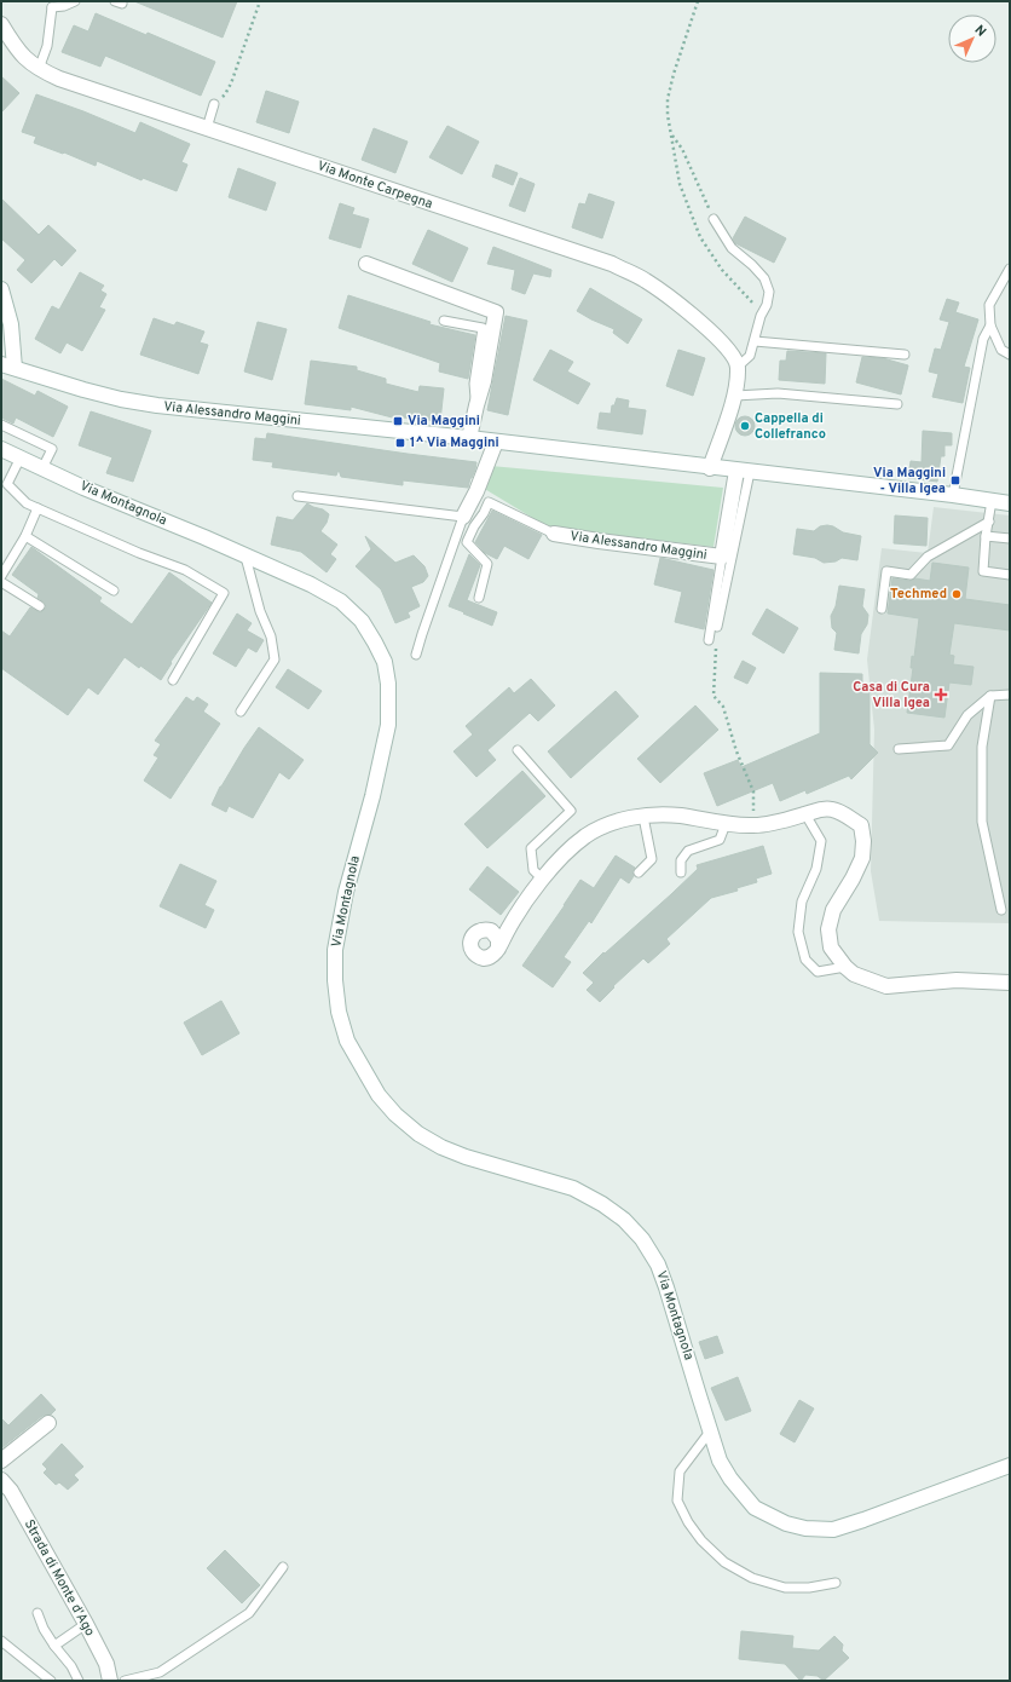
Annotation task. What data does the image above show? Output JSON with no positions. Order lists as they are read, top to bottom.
{
  "streets": {
    "street": [
      "Via Monte Carpegna",
      "Via Alessandro Maggini",
      "Via Montagnola",
      "Strada di Monte d'Ago"
    ]
  },
  "places": {
    "transit": ["Via Maggini", "1^ Via Maggini", "Via Maggini - Villa Igea"],
    "other": ["Cappella di Collefranco", "Techmed"],
    "health": ["Casa di Cura Villa Igea"]
  },
  "north": "top right"
}
